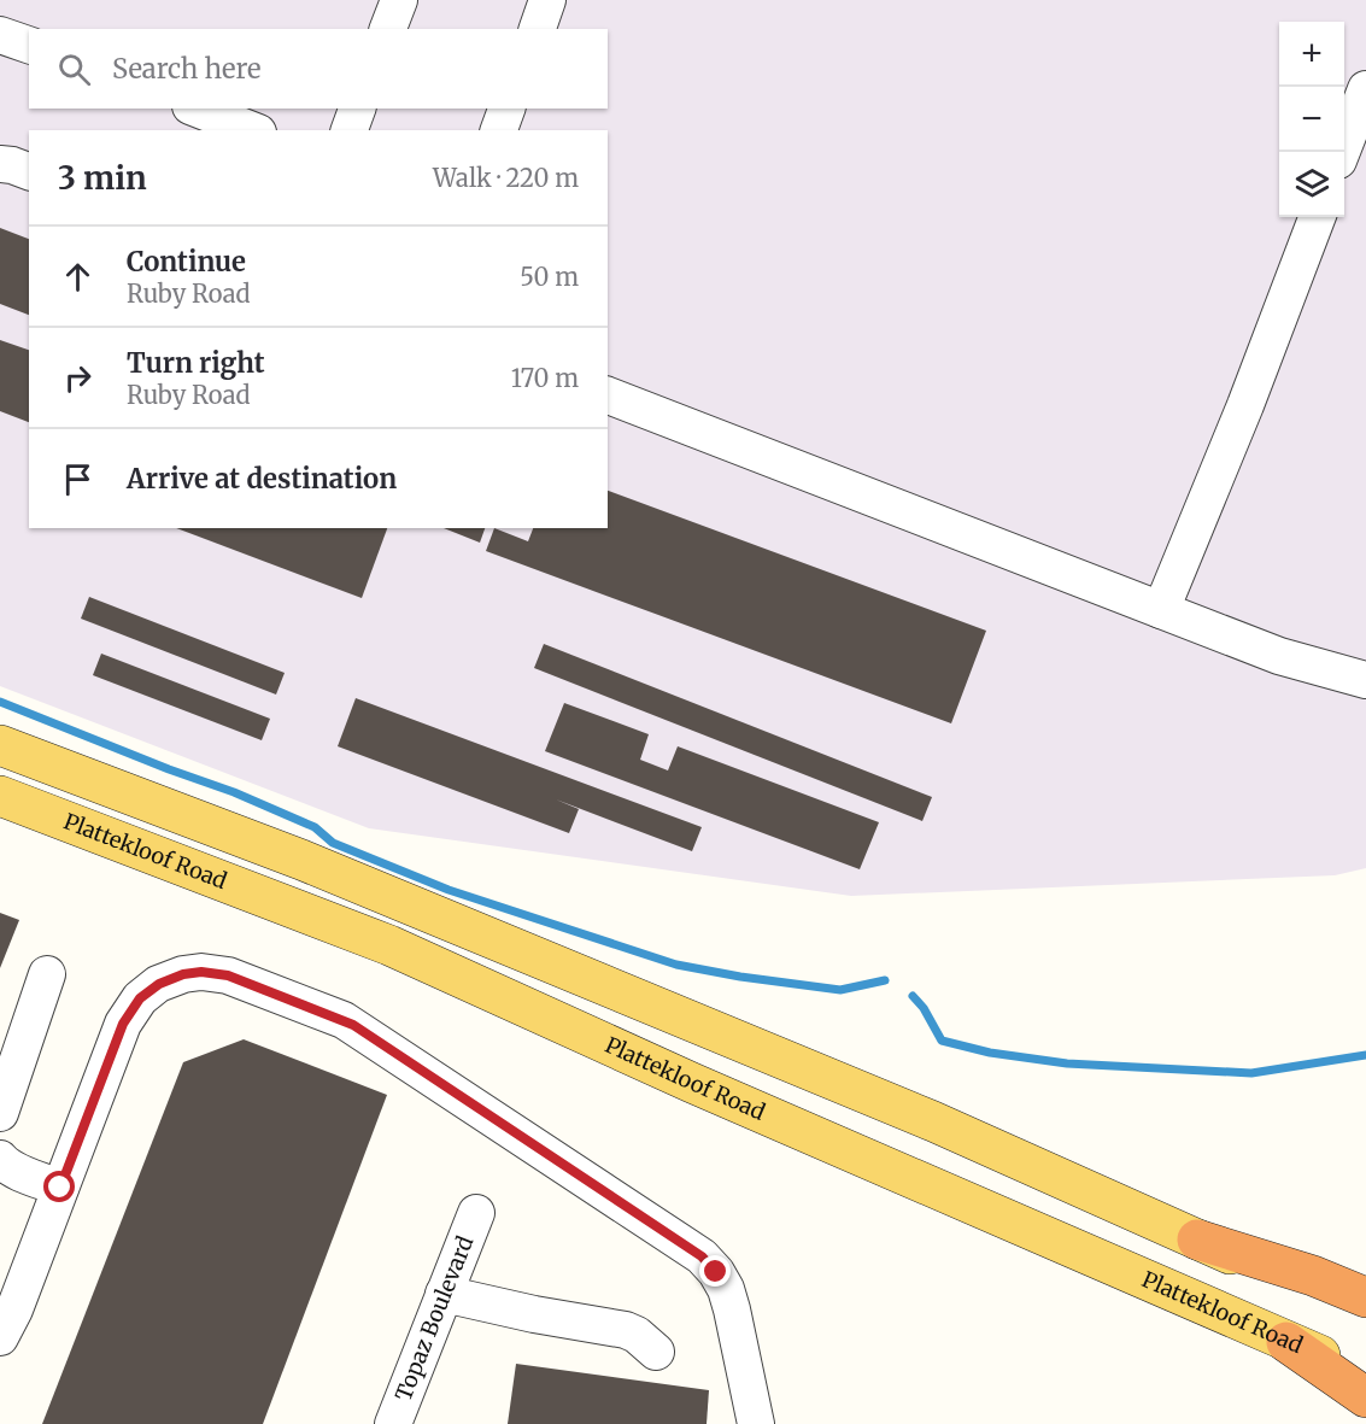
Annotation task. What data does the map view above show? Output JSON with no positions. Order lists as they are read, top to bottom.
{
  "streets": {
    "main road": ["Plattekloof Road"],
    "street": ["Topaz Boulevard"]
  },
  "page": {
    "map_buttons": ["+", "−"],
    "search": "Search here",
    "heading": ["3 min", "Walk · 220 m"],
    "list": [
      ["Continue", "Ruby Road", "50 m"],
      ["Turn right", "Ruby Road", "170 m"],
      "Arrive at destination"
    ]
  }
}
